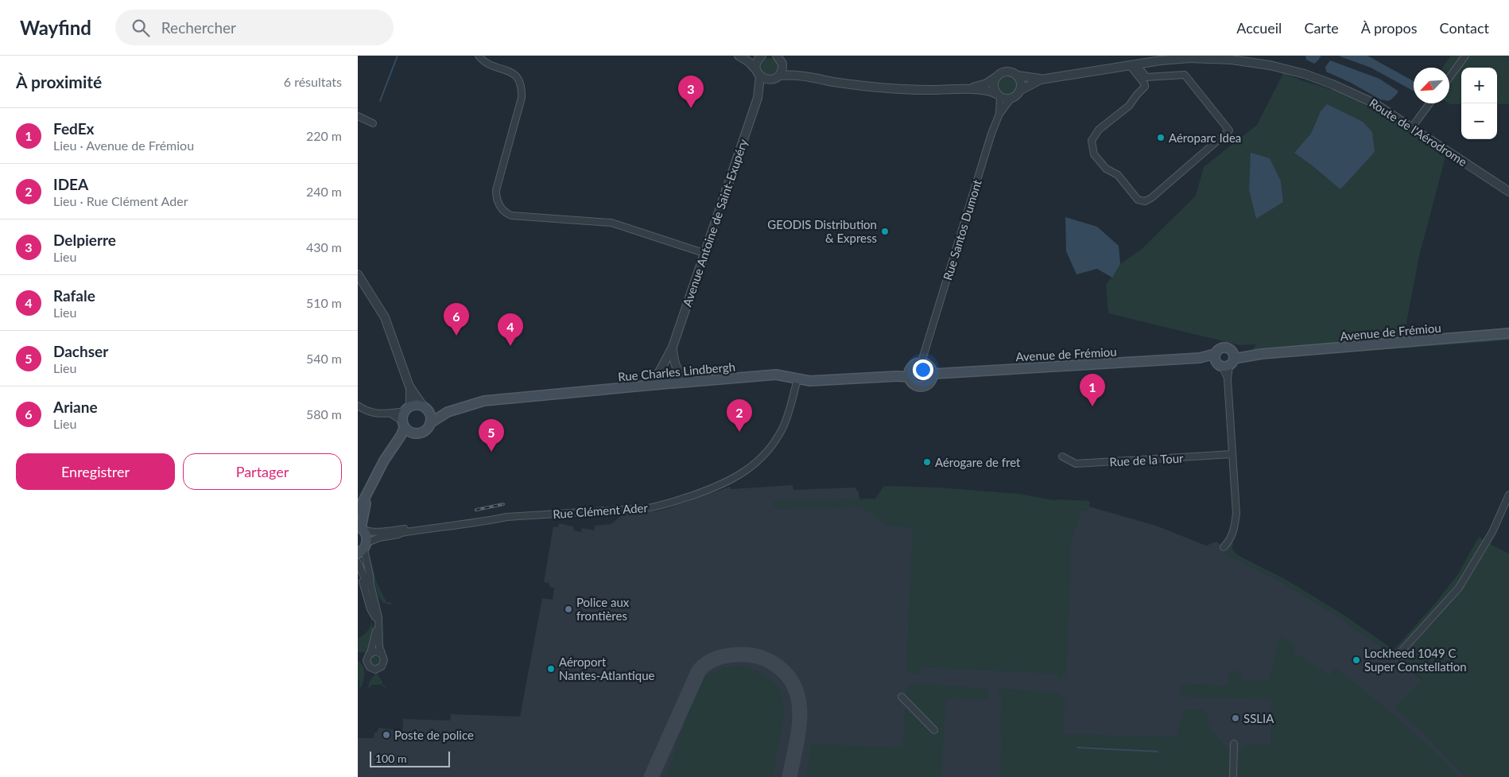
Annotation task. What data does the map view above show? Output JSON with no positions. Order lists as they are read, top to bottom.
{
  "streets": {
    "main road": ["Avenue de Frémiou", "Rue Charles Lindbergh"],
    "street": [
      "Route de l'Aérodrome",
      "Avenue Antoine de Saint-Exupéry",
      "Rue Santos Dumont",
      "Rue de la Tour",
      "Rue Clément Ader"
    ]
  },
  "crossings": [
    ["Route de l'Aérodrome", "Rue Santos Dumont"],
    ["Avenue Antoine de Saint-Exupéry", "Rue Charles Lindbergh"],
    ["Rue Santos Dumont", "Avenue de Frémiou"],
    ["Rue Santos Dumont", "Rue Charles Lindbergh"],
    ["Avenue de Frémiou", "Rue Charles Lindbergh"],
    ["Rue Charles Lindbergh", "Rue Clément Ader"]
  ],
  "places": [
    "Aéroparc Idea",
    "GEODIS Distribution & Express",
    "Aérogare de fret",
    "Police aux frontières",
    "Lockheed 1049 C Super Constellation",
    "Aéroport Nantes-Atlantique",
    "SSLIA",
    "Poste de police"
  ],
  "scale_bar": "100 m",
  "north": "bottom left",
  "page": {
    "header": "Wayfind",
    "search": "Rechercher",
    "nav": [
      "Accueil",
      "Carte",
      "À propos",
      "Contact"
    ],
    "heading": ["À proximité", "6 résultats"],
    "map_buttons": ["+", "−"],
    "pins": [
      "3",
      "6",
      "4",
      "1",
      "2",
      "5"
    ],
    "list": [
      {
        "mark": "1",
        "name": "FedEx",
        "note": "Lieu · Avenue de Frémiou",
        "value": "220 m"
      },
      {
        "mark": "2",
        "name": "IDEA",
        "note": "Lieu · Rue Clément Ader",
        "value": "240 m"
      },
      {
        "mark": "3",
        "name": "Delpierre",
        "note": "Lieu",
        "value": "430 m"
      },
      {
        "mark": "4",
        "name": "Rafale",
        "note": "Lieu",
        "value": "510 m"
      },
      {
        "mark": "5",
        "name": "Dachser",
        "note": "Lieu",
        "value": "540 m"
      },
      {
        "mark": "6",
        "name": "Ariane",
        "note": "Lieu",
        "value": "580 m"
      }
    ],
    "buttons": ["Enregistrer", "Partager"],
    "scale": "100 m"
  }
}
